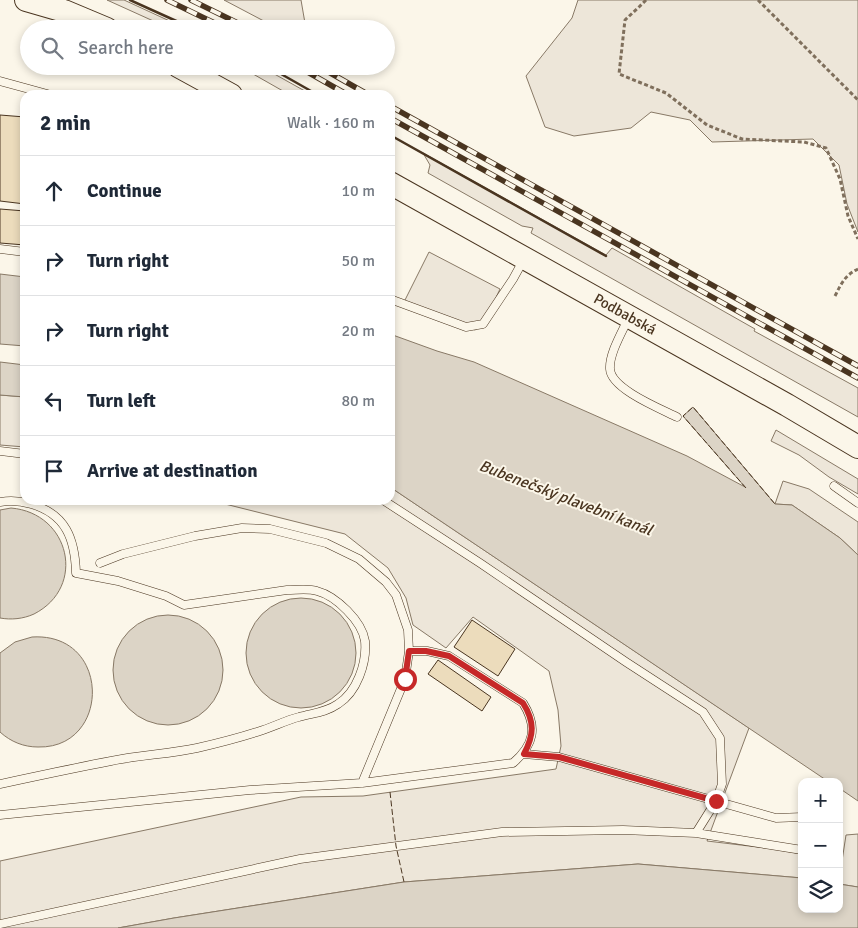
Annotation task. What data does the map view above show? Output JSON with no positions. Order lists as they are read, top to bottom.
{
  "streets": {
    "main road": ["Podbabská"]
  },
  "water": ["Bubenečský plavební kanál"],
  "page": {
    "search": "Search here",
    "heading": ["2 min", "Walk · 160 m"],
    "list": [
      ["Continue", "10 m"],
      ["Turn right", "50 m"],
      ["Turn right", "20 m"],
      ["Turn left", "80 m"],
      "Arrive at destination"
    ],
    "map_buttons": ["+", "−"]
  }
}
